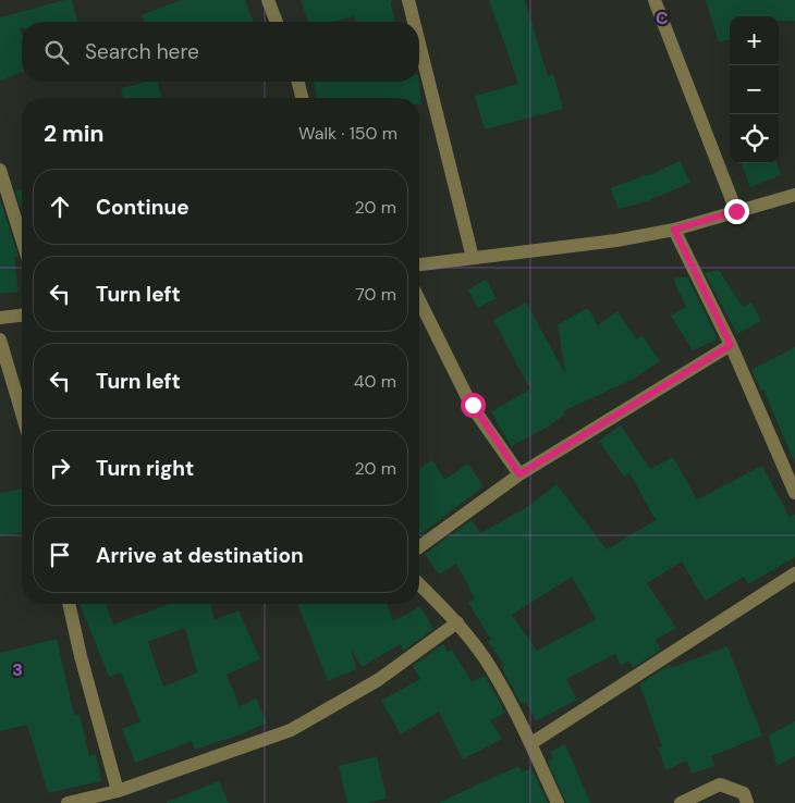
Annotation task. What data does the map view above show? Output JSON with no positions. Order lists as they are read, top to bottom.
{
  "page": {
    "map_buttons": ["+", "−"],
    "search": "Search here",
    "heading": ["2 min", "Walk · 150 m"],
    "list": [
      ["Continue", "20 m"],
      ["Turn left", "70 m"],
      ["Turn left", "40 m"],
      ["Turn right", "20 m"],
      "Arrive at destination"
    ]
  },
  "grid": {
    "columns": ["C"],
    "rows": ["3"]
  }
}
